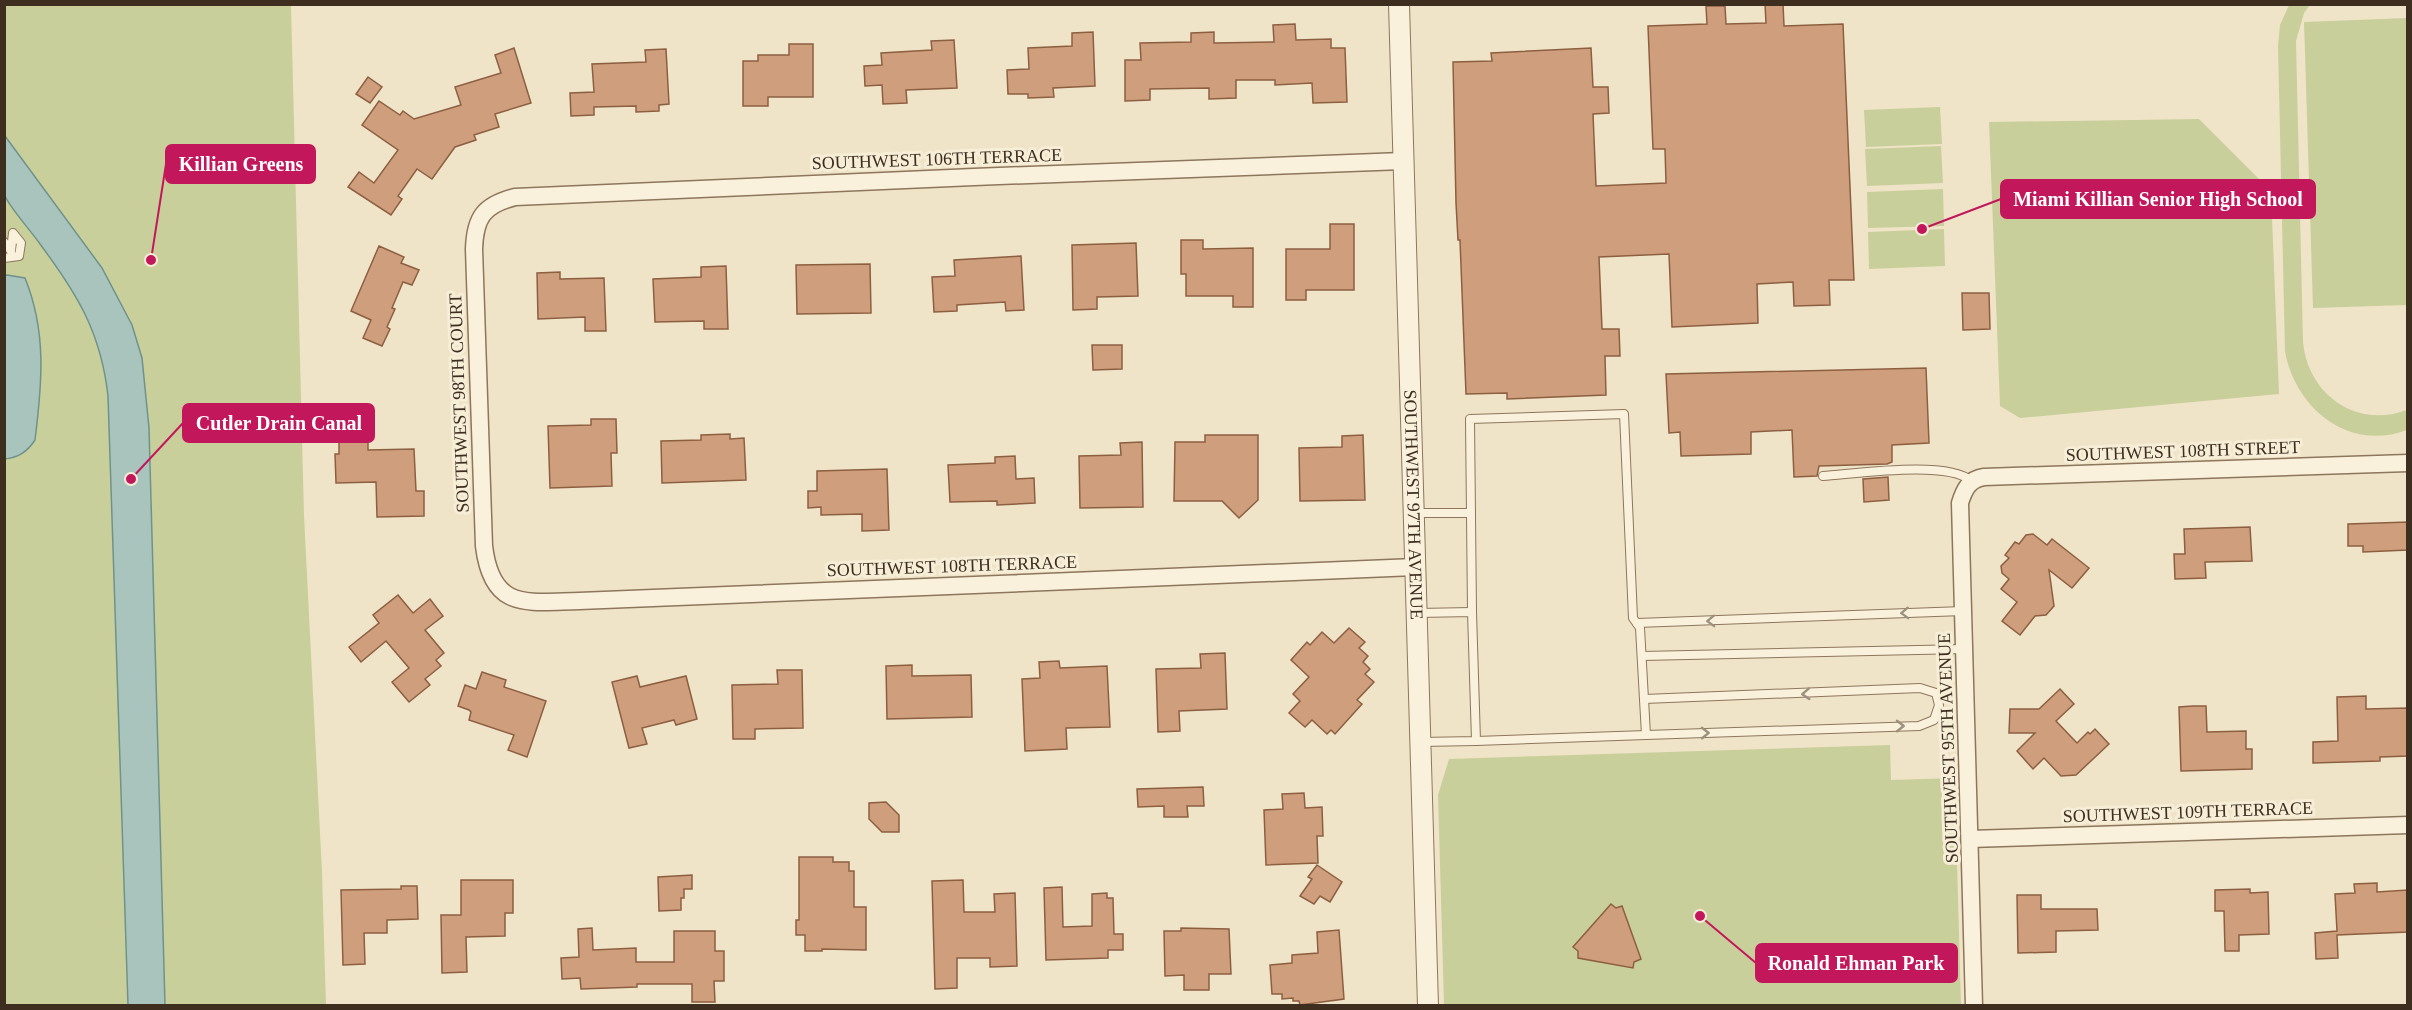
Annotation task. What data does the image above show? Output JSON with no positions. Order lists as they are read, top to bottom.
{
  "streets": {
    "street": [
      "SOUTHWEST 106TH TERRACE",
      "SOUTHWEST 98TH COURT",
      "SOUTHWEST 108TH STREET",
      "SOUTHWEST 97TH AVENUE",
      "SOUTHWEST 108TH TERRACE",
      "SOUTHWEST 95TH AVENUE",
      "SOUTHWEST 109TH TERRACE"
    ]
  },
  "crossings": [
    ["SOUTHWEST 106TH TERRACE", "SOUTHWEST 98TH COURT"],
    ["SOUTHWEST 106TH TERRACE", "SOUTHWEST 97TH AVENUE"],
    ["SOUTHWEST 98TH COURT", "SOUTHWEST 108TH TERRACE"],
    ["SOUTHWEST 108TH STREET", "SOUTHWEST 95TH AVENUE"],
    ["SOUTHWEST 97TH AVENUE", "SOUTHWEST 108TH TERRACE"],
    ["SOUTHWEST 95TH AVENUE", "SOUTHWEST 109TH TERRACE"]
  ],
  "places": [
    "Miami Killian Senior High School",
    "Killian Greens",
    "Cutler Drain Canal",
    "Ronald Ehman Park"
  ]
}
